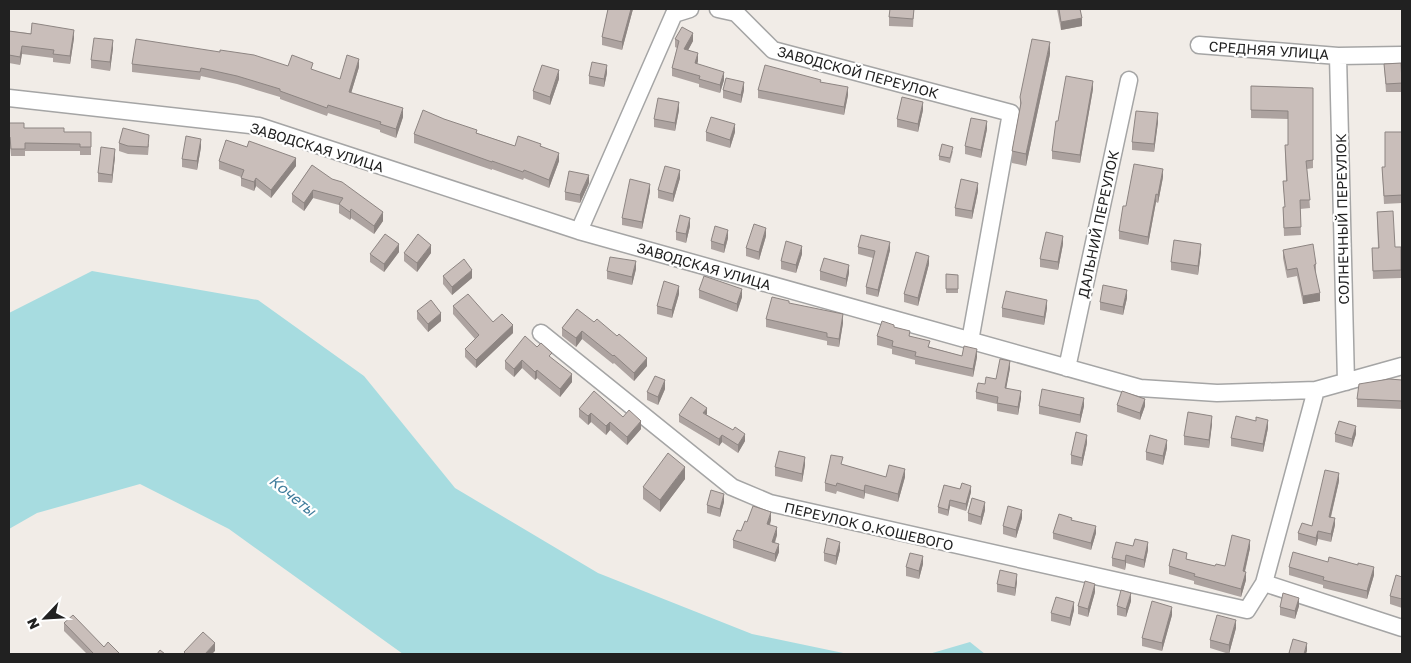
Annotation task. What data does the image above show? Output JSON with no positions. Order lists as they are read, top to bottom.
{
  "streets": {
    "street": [
      "СРЕДНЯЯ УЛИЦА",
      "ЗАВОДСКОЙ ПЕРЕУЛОК",
      "ЗАВОДСКАЯ УЛИЦА",
      "СОЛНЕЧНЫЙ ПЕРЕУЛОК",
      "ДАЛЬНИЙ ПЕРЕУЛОК",
      "ПЕРЕУЛОК О.КОШЕВОГО"
    ]
  },
  "crossings": [
    ["СРЕДНЯЯ УЛИЦА", "СОЛНЕЧНЫЙ ПЕРЕУЛОК"],
    ["ЗАВОДСКОЙ ПЕРЕУЛОК", "ЗАВОДСКАЯ УЛИЦА"],
    ["ЗАВОДСКАЯ УЛИЦА", "СОЛНЕЧНЫЙ ПЕРЕУЛОК"],
    ["ЗАВОДСКАЯ УЛИЦА", "ДАЛЬНИЙ ПЕРЕУЛОК"]
  ],
  "water": ["Кочеты"],
  "north": "bottom left"
}
